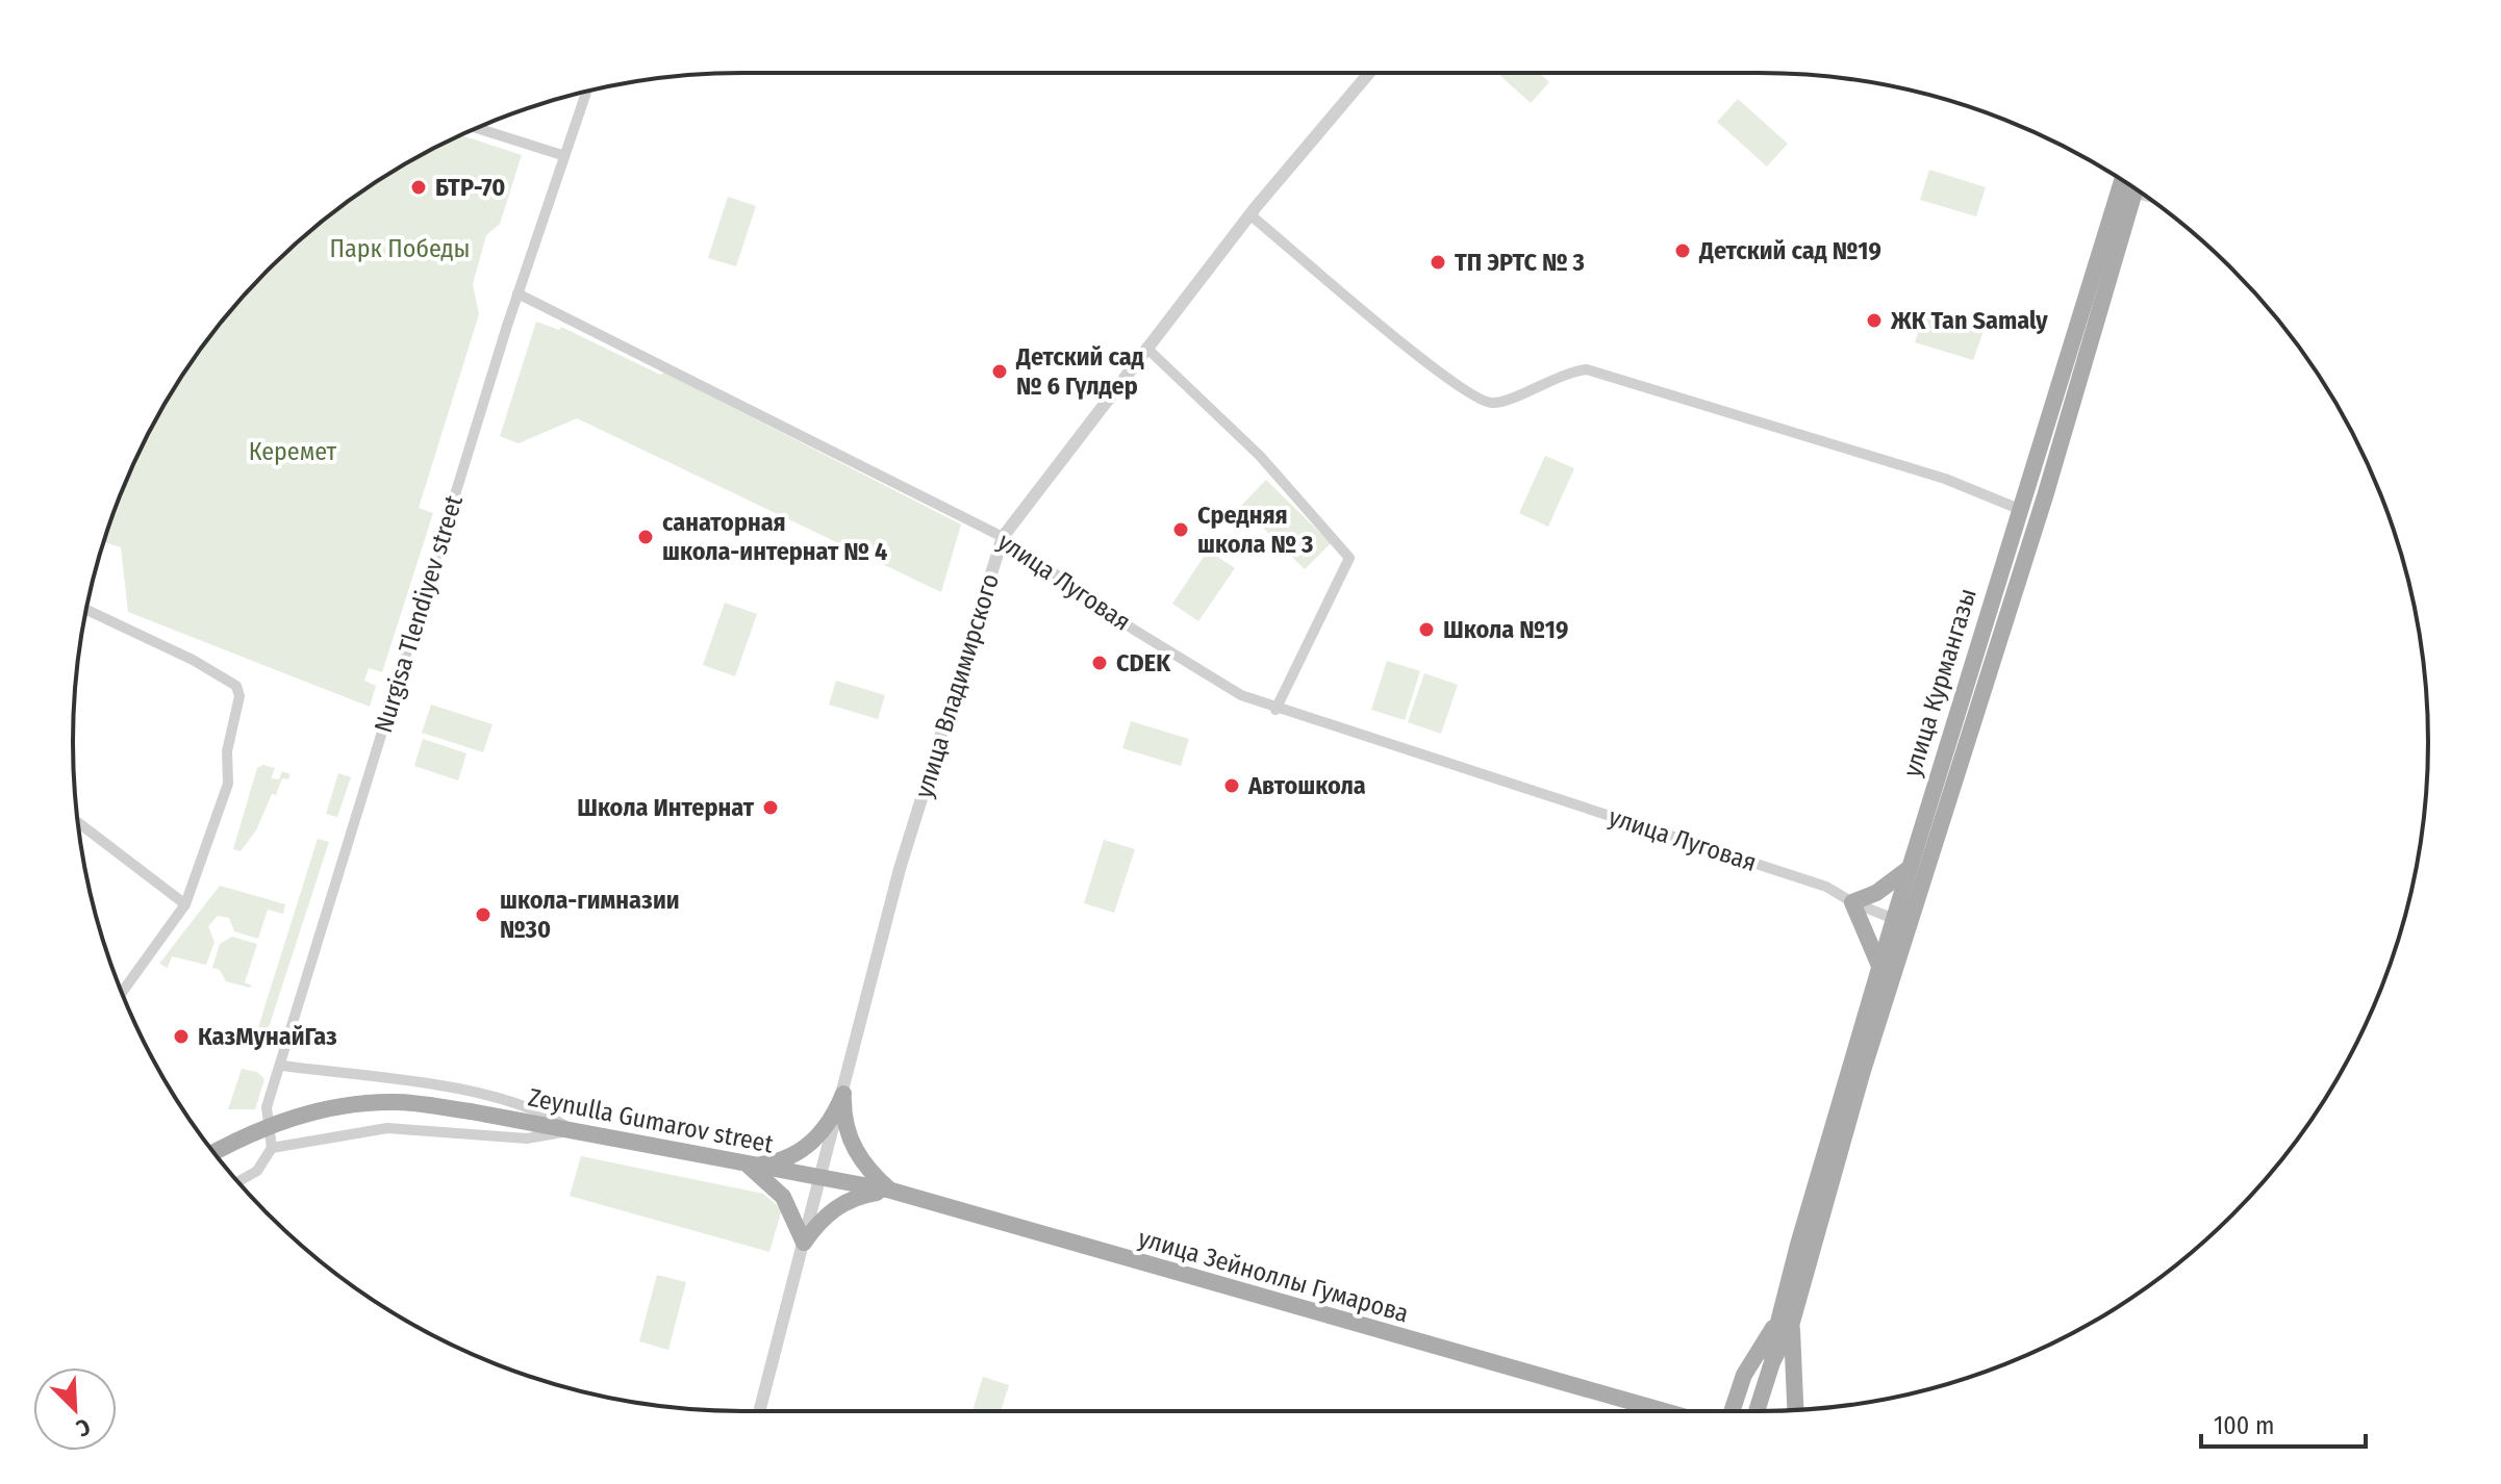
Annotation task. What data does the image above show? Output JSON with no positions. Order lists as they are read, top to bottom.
{
  "streets": {
    "main road": ["улица Курмангазы", "Zeynulla Gumarov street", "улица Зейноллы Гумарова"],
    "street": ["улица Луговая", "Nurgisa Tlendiyev street", "улица Владимирского"]
  },
  "crossings": [
    ["улица Луговая", "Nurgisa Tlendiyev street"],
    ["улица Луговая", "улица Курмангазы"],
    ["улица Луговая", "улица Владимирского"],
    ["улица Владимирского", "Zeynulla Gumarov street"],
    ["улица Владимирского", "улица Зейноллы Гумарова"],
    ["Zeynulla Gumarov street", "улица Зейноллы Гумарова"]
  ],
  "parks": ["Парк Победы", "Керемет"],
  "places": [
    "БТР-70",
    "Детский сад №19",
    "ТП ЭРТС № 3",
    "ЖК Tan Samaly",
    "Детский сад № 6 Гүлдер",
    "Средняя школа № 3",
    "санаторная школа-интернат № 4",
    "Школа №19",
    "CDEK",
    "Автошкола",
    "Школа Интернат",
    "школа-гимназии №30",
    "КазМунайГаз"
  ],
  "scale_bar": "100 m",
  "north": "bottom right"
}
